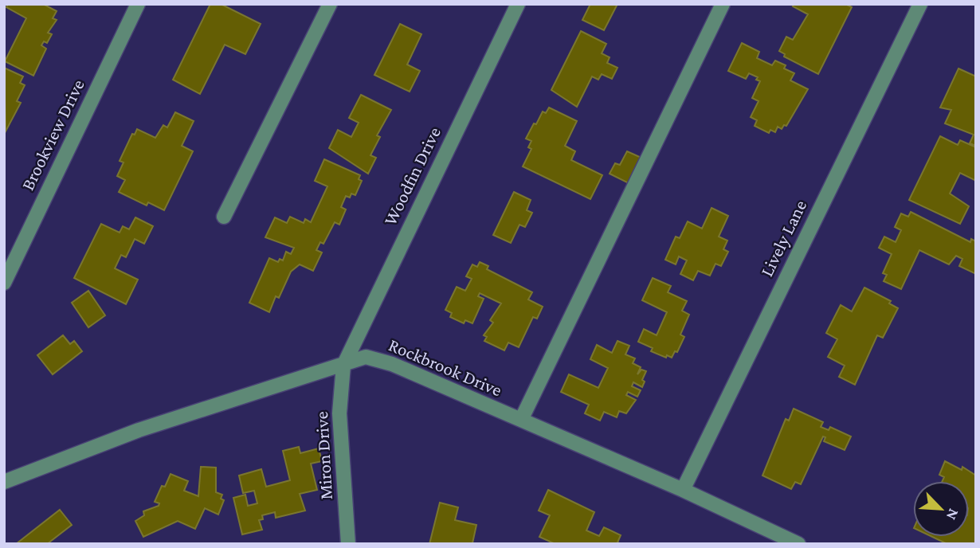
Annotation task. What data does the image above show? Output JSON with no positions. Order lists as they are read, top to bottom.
{
  "streets": {
    "street": [
      "Brookview Drive",
      "Woodfin Drive",
      "Lively Lane",
      "Rockbrook Drive",
      "Miron Drive"
    ]
  },
  "crossings": [
    ["Woodfin Drive", "Rockbrook Drive"],
    ["Woodfin Drive", "Miron Drive"],
    ["Lively Lane", "Rockbrook Drive"],
    ["Rockbrook Drive", "Miron Drive"]
  ],
  "north": "bottom right"
}
